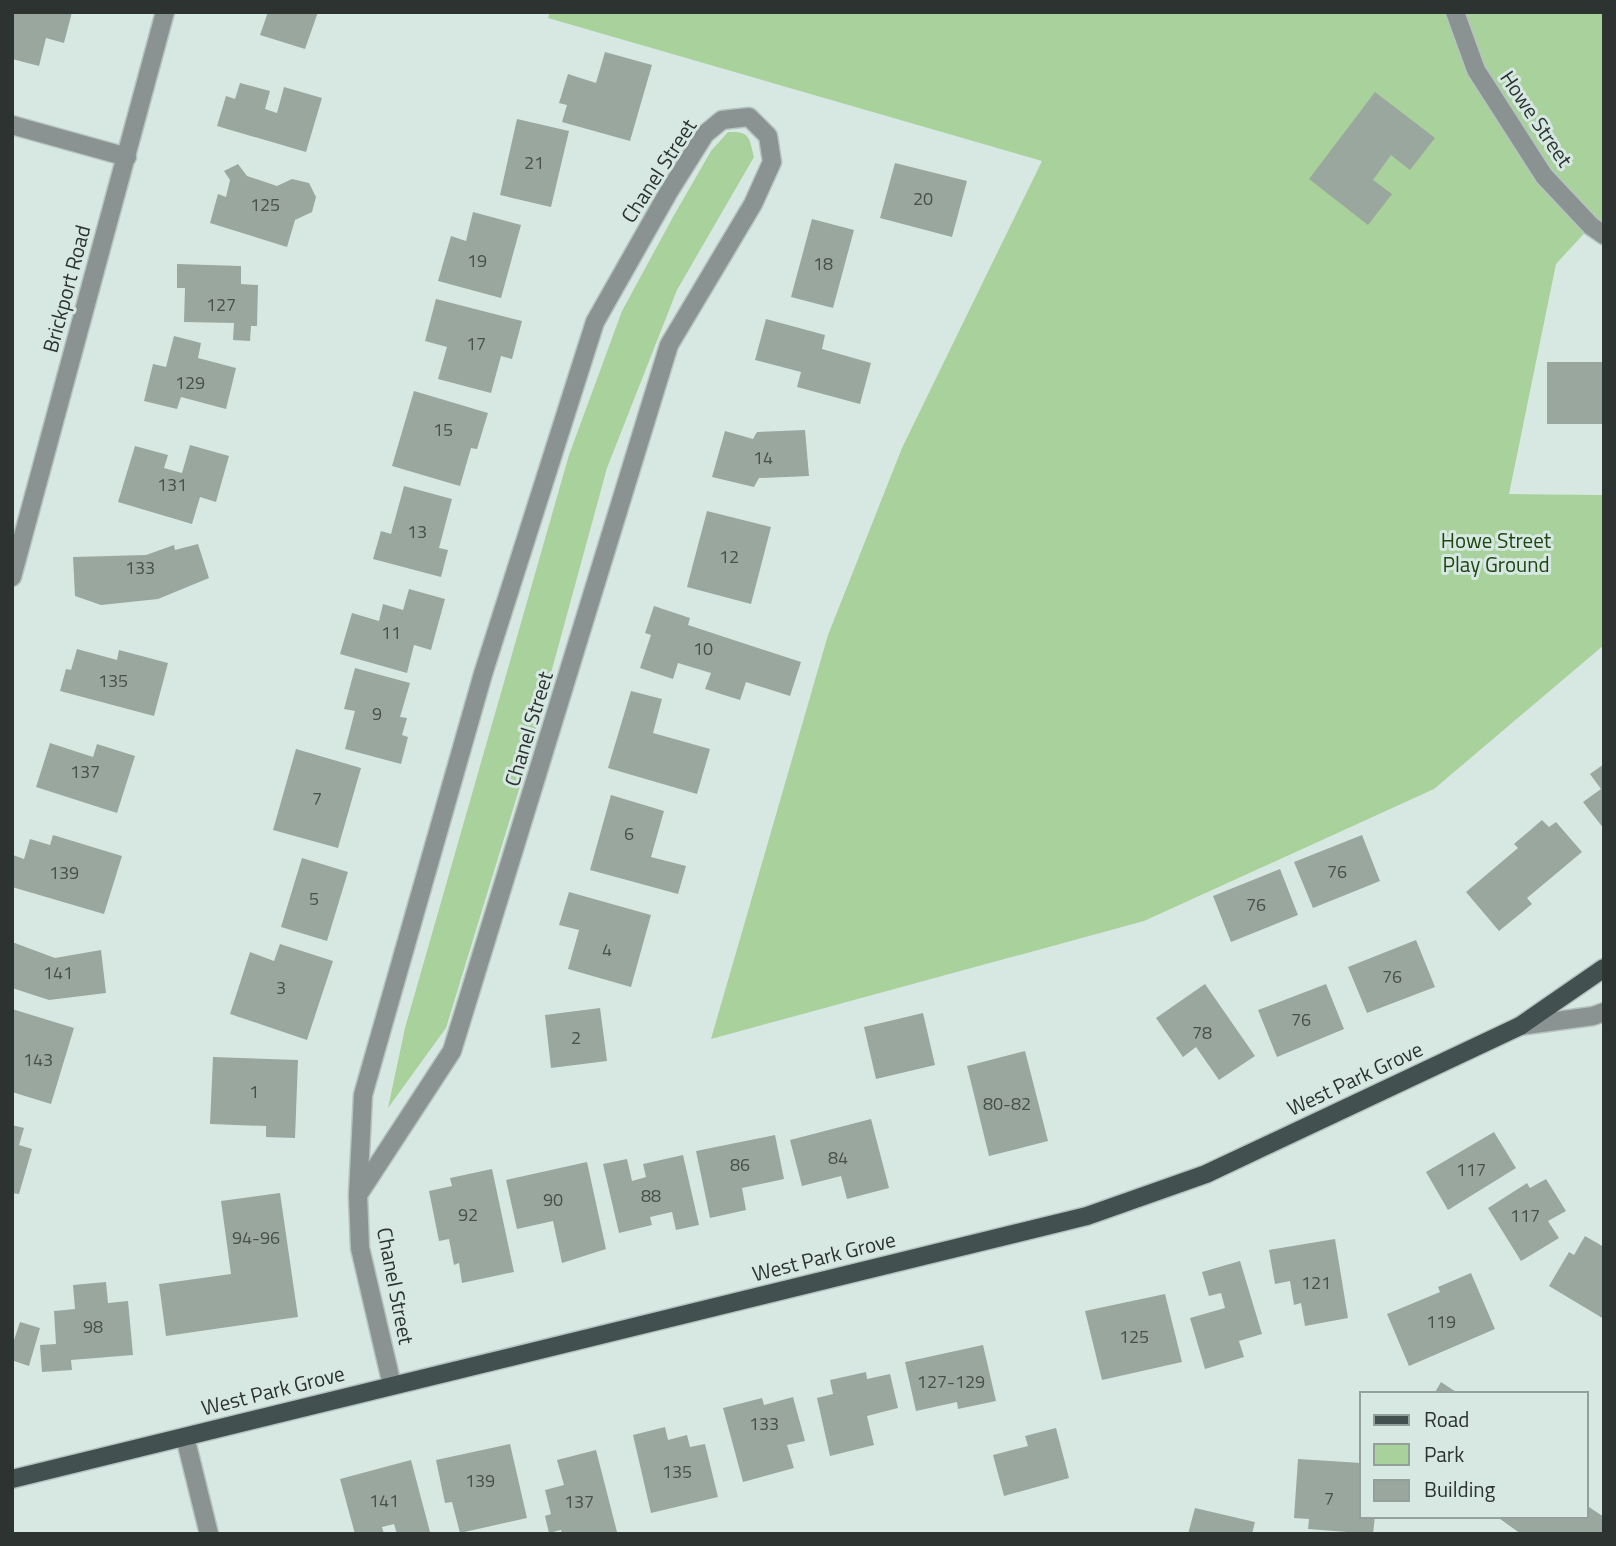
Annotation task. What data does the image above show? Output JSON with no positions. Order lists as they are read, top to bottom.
{
  "streets": {
    "main road": ["West Park Grove"],
    "street": ["Howe Street", "Chanel Street", "Brickport Road"]
  },
  "crossings": [
    ["Chanel Street", "West Park Grove"]
  ],
  "parks": ["Howe Street Play Ground"],
  "house_numbers": [
    "21",
    "20",
    "125",
    "19",
    "18",
    "127",
    "17",
    "129",
    "15",
    "14",
    "131",
    "13",
    "12",
    "133",
    "11",
    "10",
    "135",
    "9",
    "137",
    "7",
    "6",
    "76",
    "139",
    "5",
    "76",
    "4",
    "141",
    "76",
    "3",
    "76",
    "78",
    "2",
    "143",
    "1",
    "80-82",
    "84",
    "86",
    "117",
    "88",
    "90",
    "92",
    "117",
    "94-96",
    "121",
    "119",
    "98",
    "125",
    "127-129",
    "133",
    "135",
    "139",
    "7",
    "141",
    "137"
  ],
  "legend": ["Road", "Park", "Building"]
}
